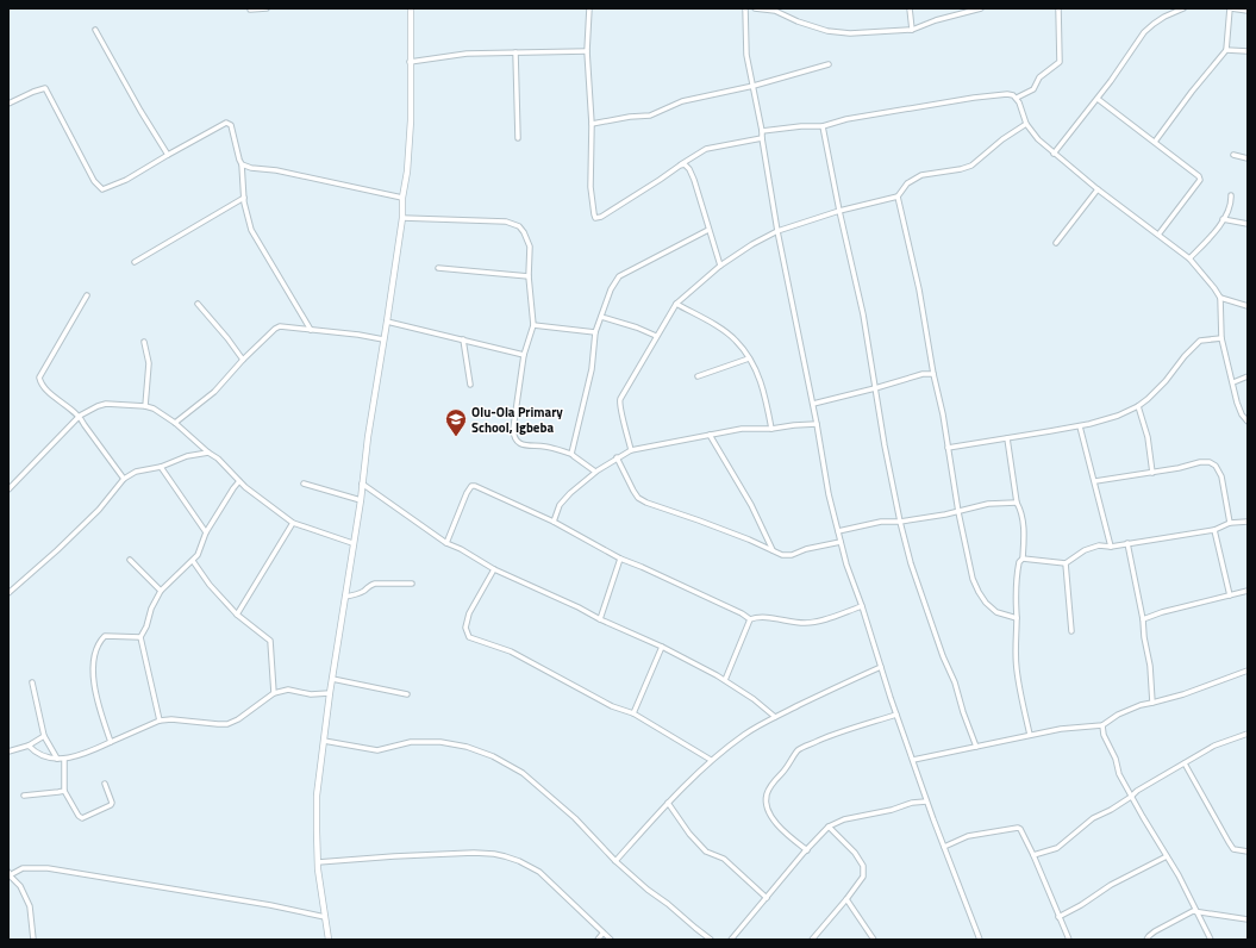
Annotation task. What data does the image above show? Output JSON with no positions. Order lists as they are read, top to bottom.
{
  "places": {
    "school or university": ["Olu-Ola Primary School, Igbeba"]
  }
}
